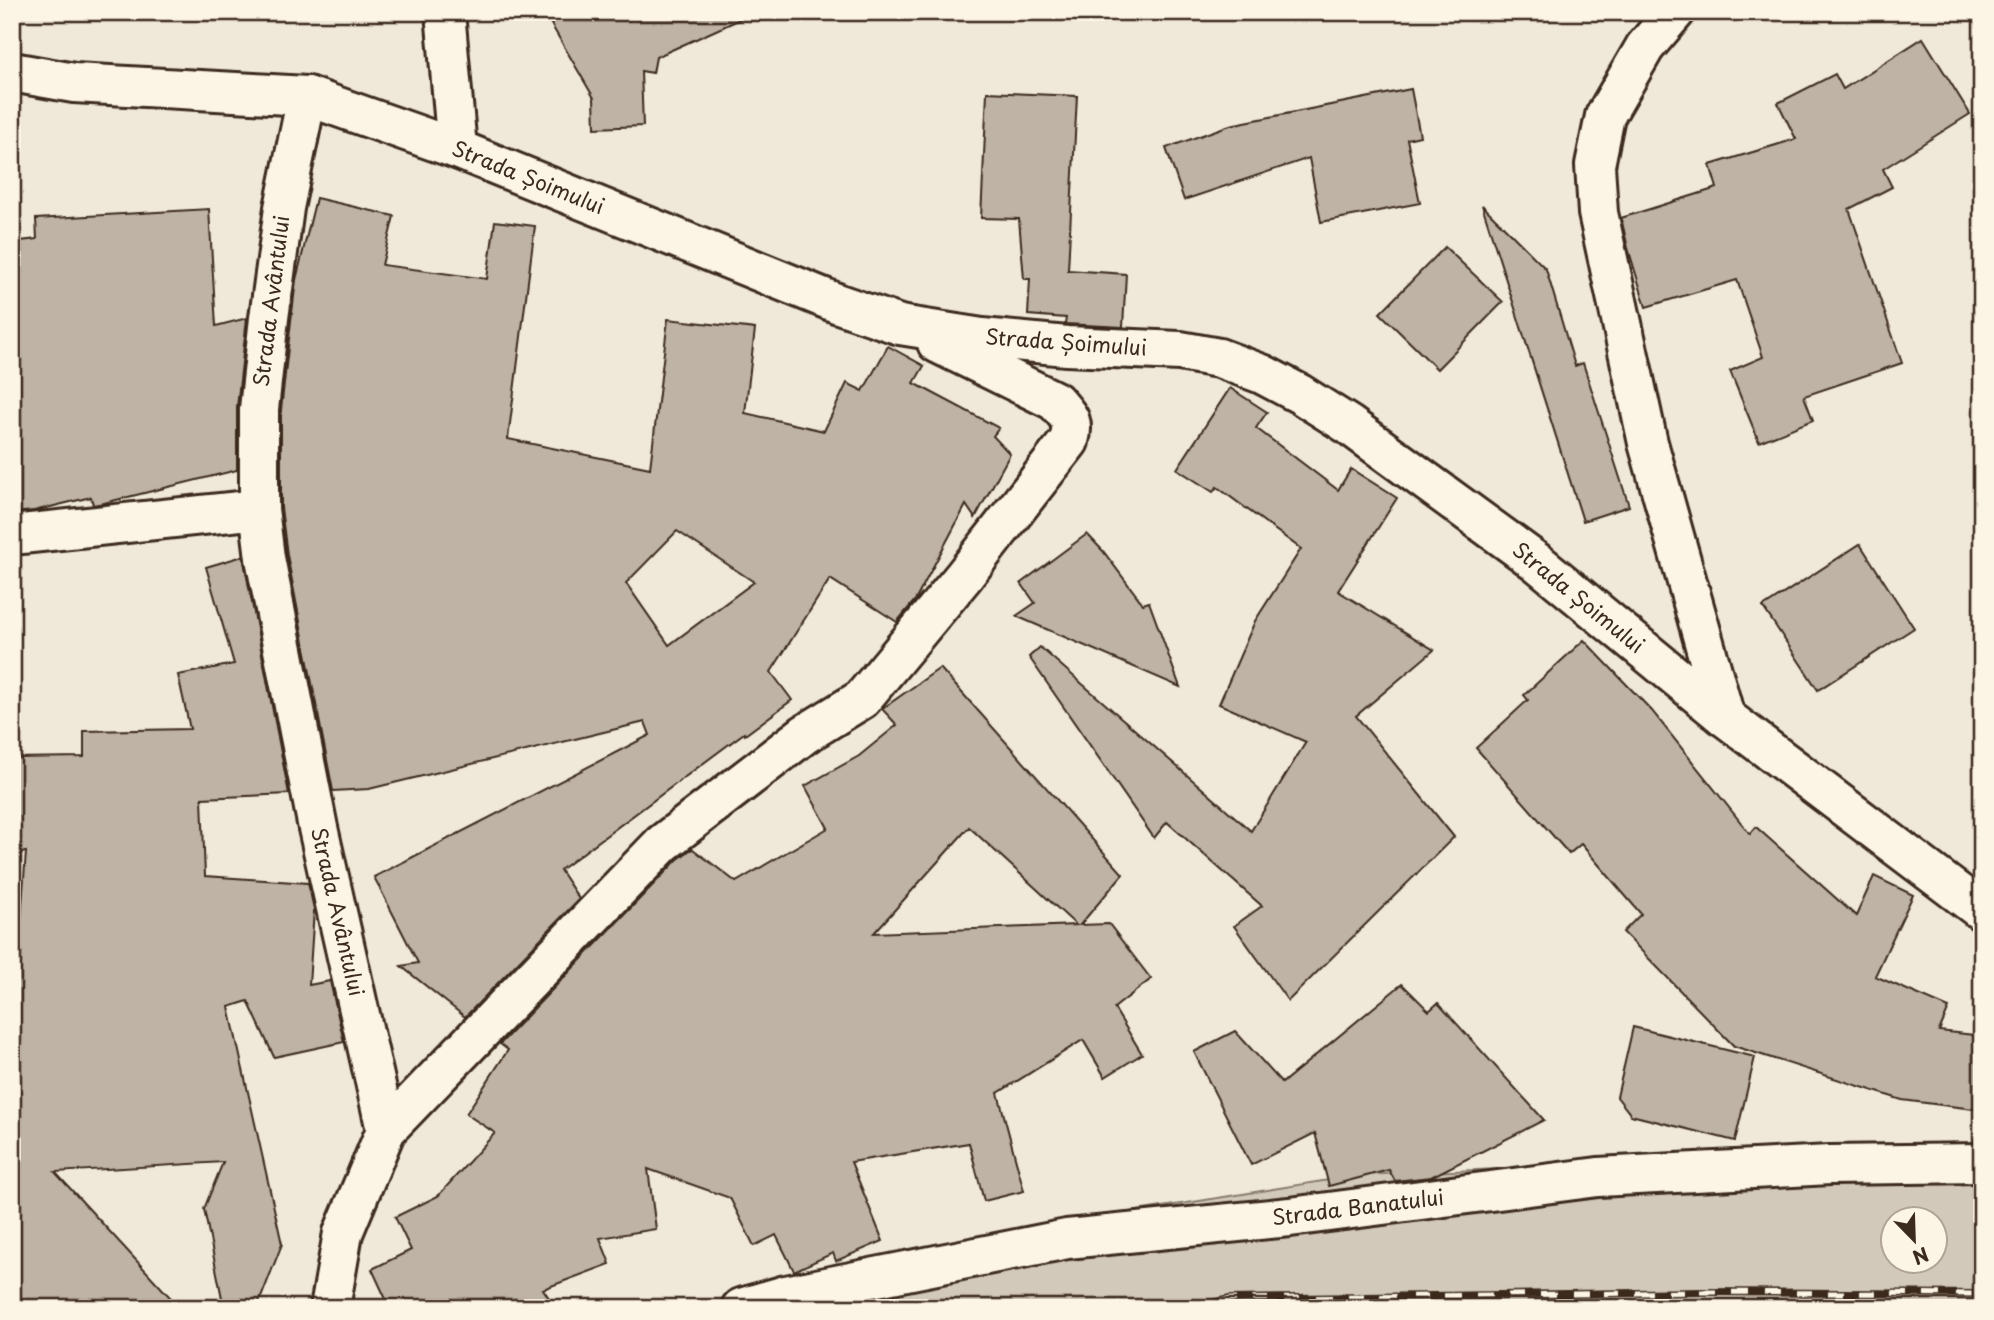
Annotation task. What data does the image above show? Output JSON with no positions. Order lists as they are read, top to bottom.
{
  "streets": {
    "street": ["Strada Șoimului", "Strada Avântului", "Strada Banatului"]
  },
  "crossings": [
    ["Strada Șoimului", "Strada Avântului"]
  ],
  "north": "bottom right"
}
